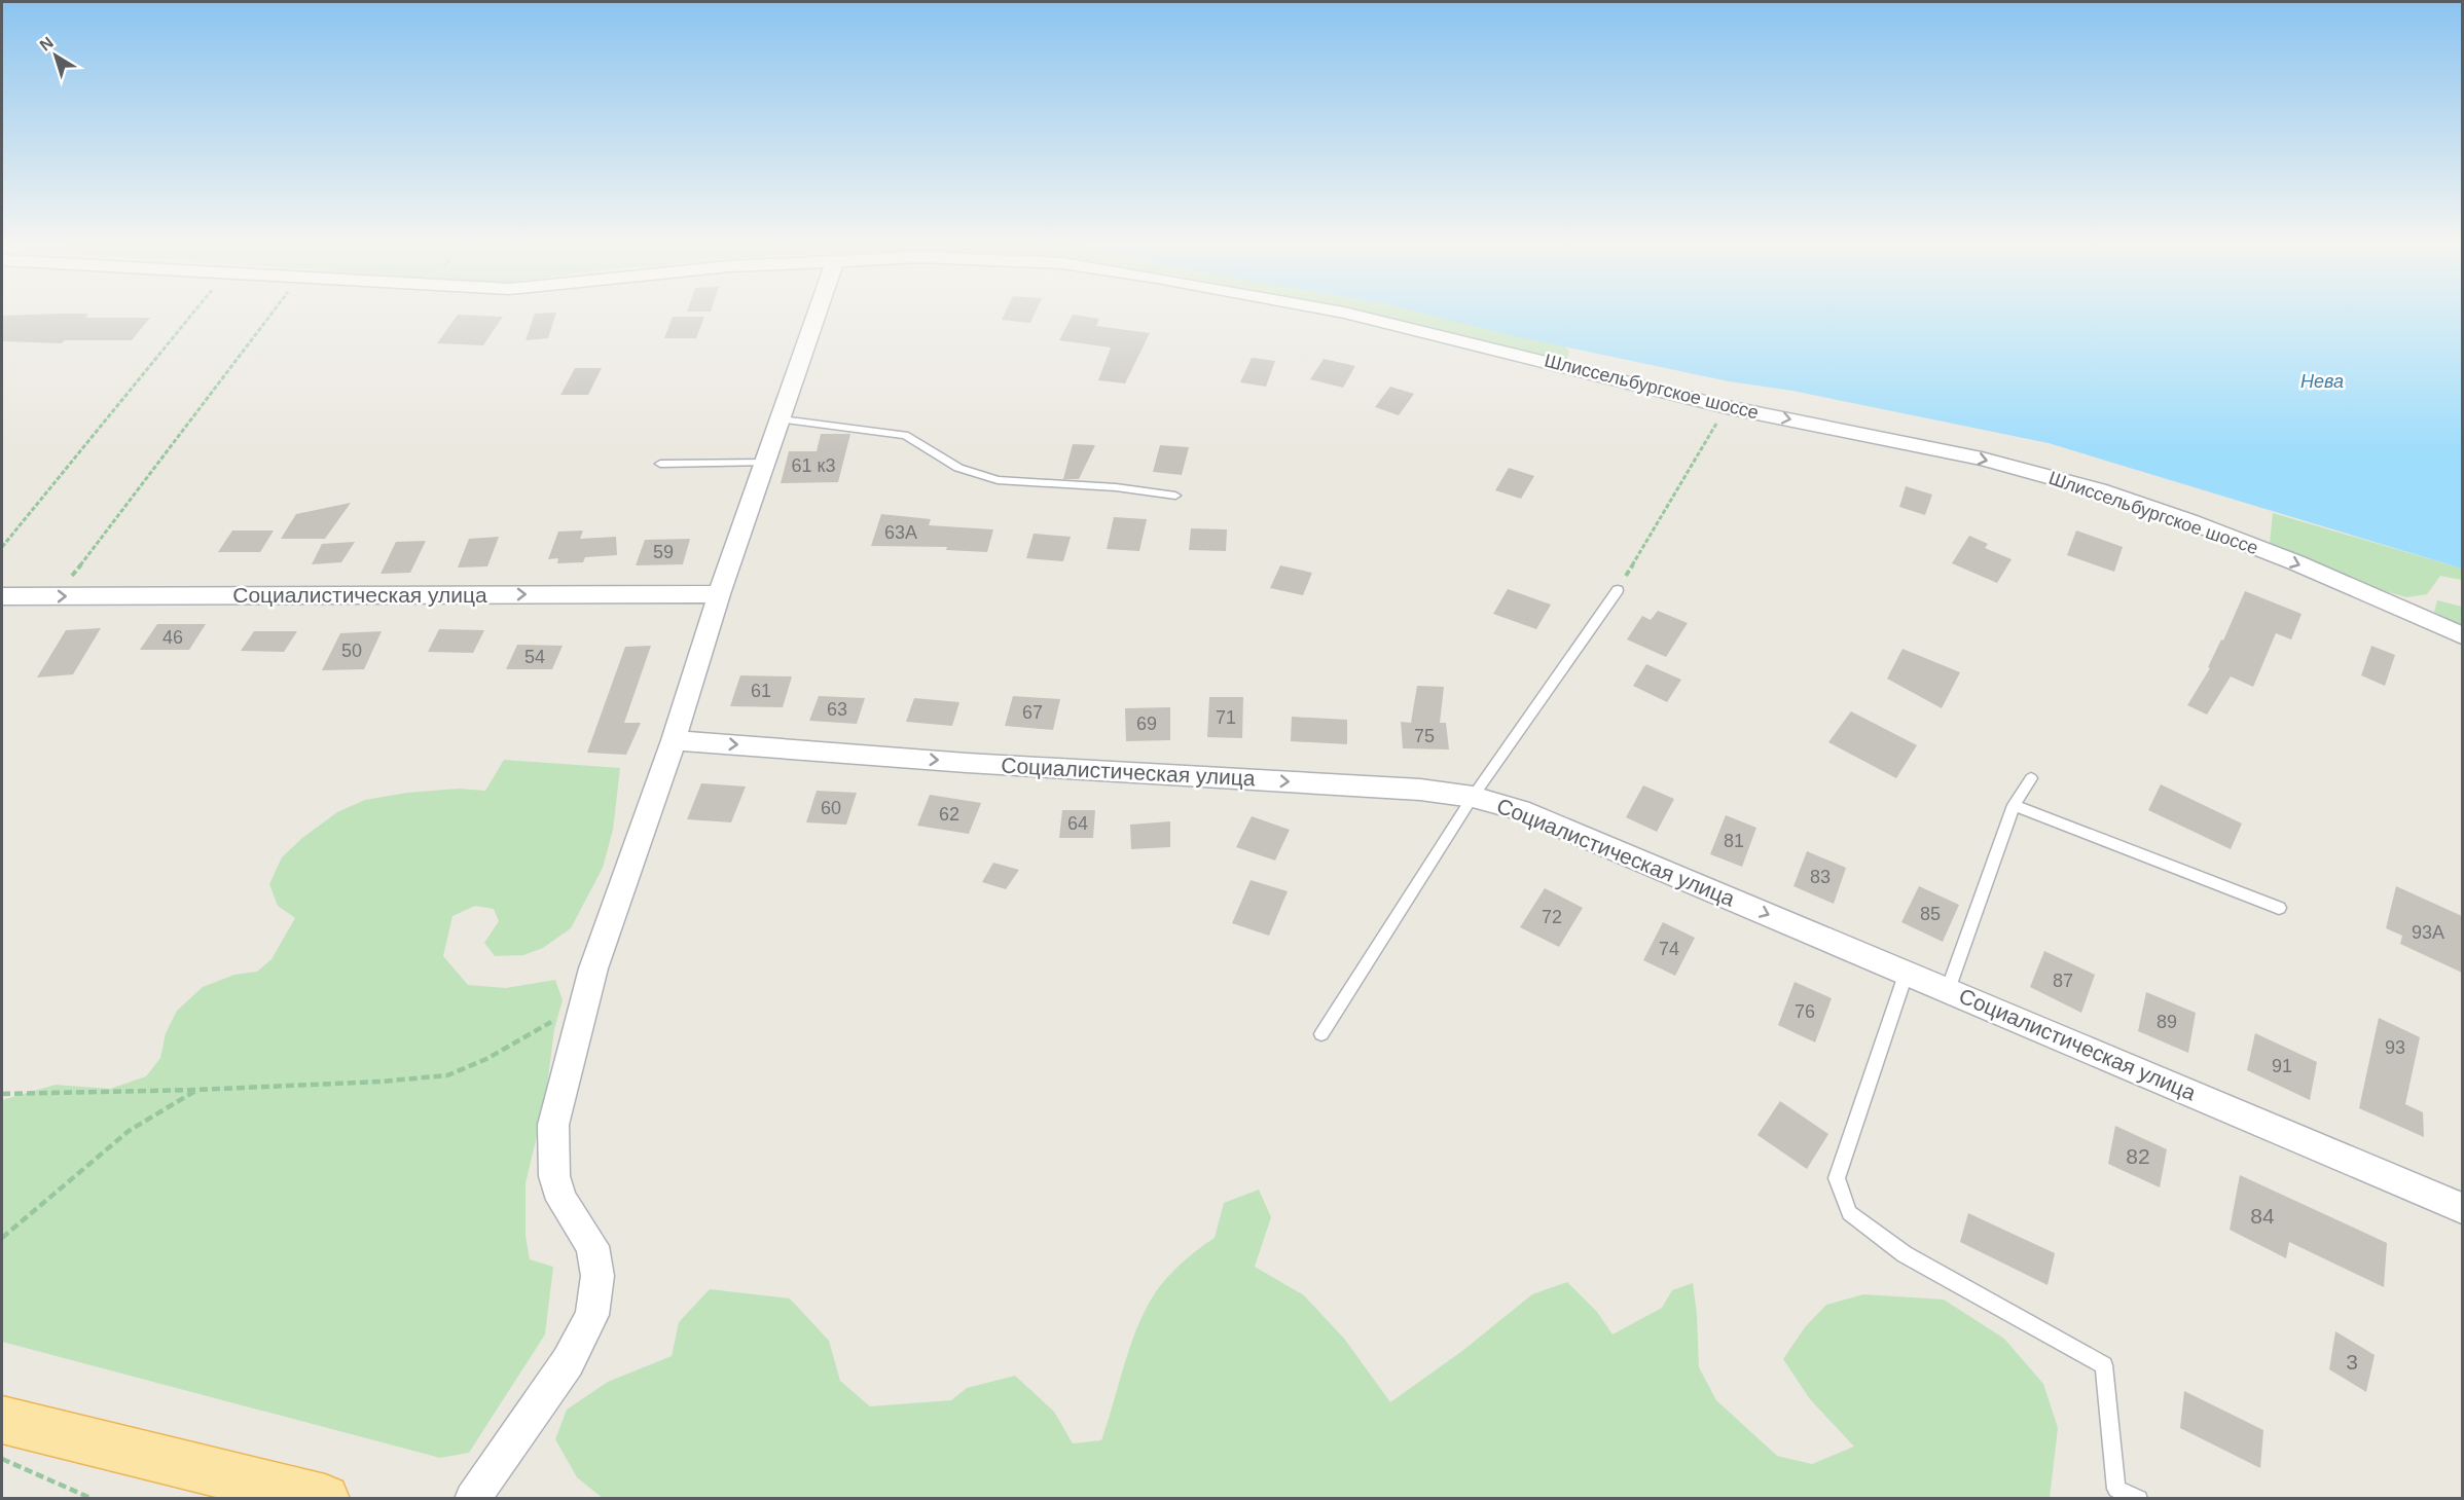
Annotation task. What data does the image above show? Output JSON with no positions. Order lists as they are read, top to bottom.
{
  "streets": {
    "street": ["Шлиссельбургское шоссе", "Социалистическая улица"]
  },
  "one_way": ["Шлиссельбургское шоссе", "Социалистическая улица"],
  "water": ["Нева"],
  "house_numbers": [
    "61 к3",
    "63А",
    "59",
    "46",
    "50",
    "54",
    "61",
    "63",
    "67",
    "71",
    "69",
    "75",
    "60",
    "62",
    "64",
    "81",
    "83",
    "85",
    "72",
    "93А",
    "74",
    "87",
    "76",
    "89",
    "93",
    "91",
    "82",
    "84",
    "3"
  ],
  "north": "top left"
}
